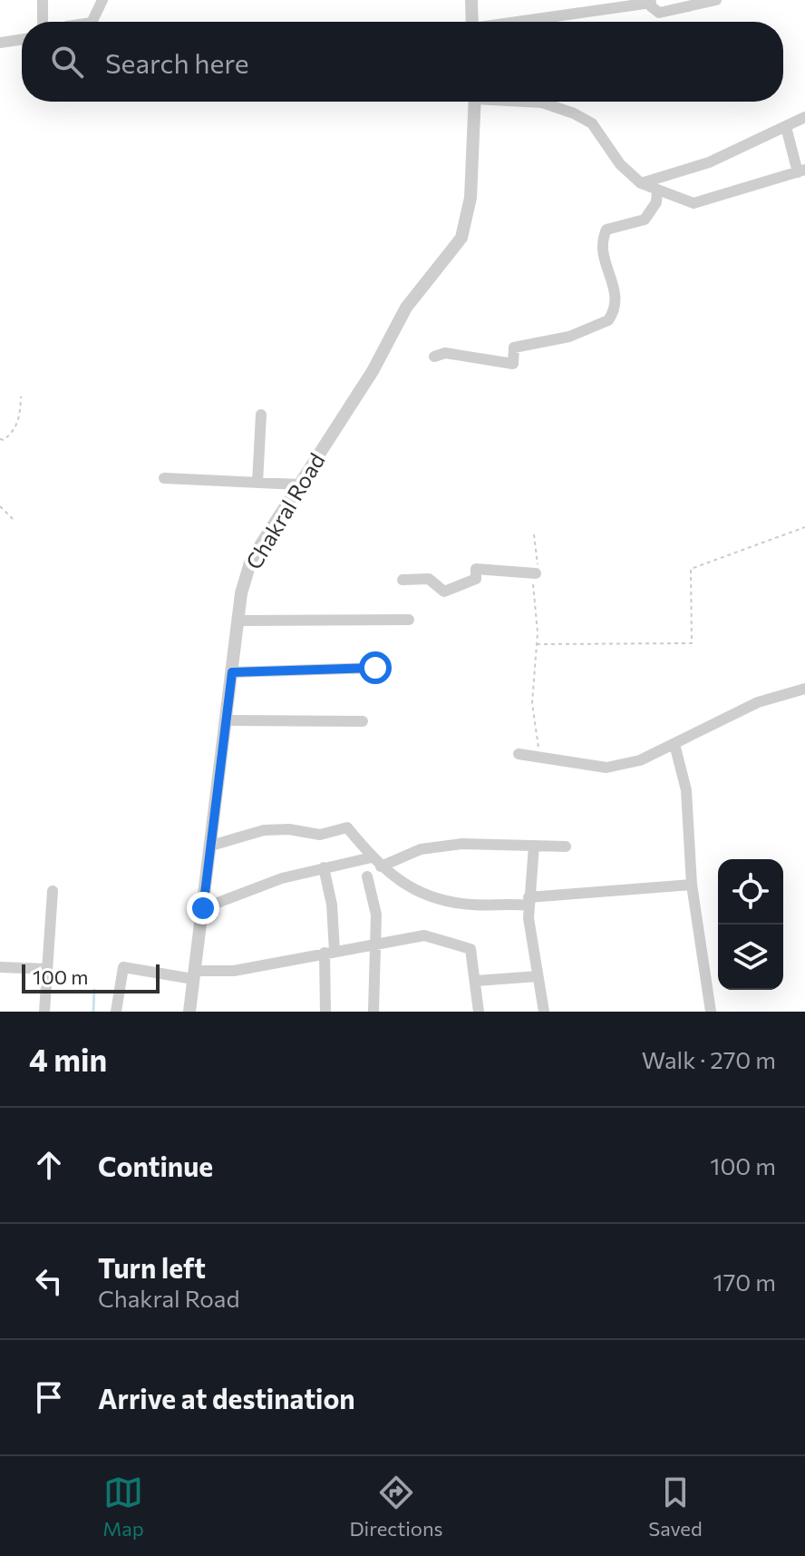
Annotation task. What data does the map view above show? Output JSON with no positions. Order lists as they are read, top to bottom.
{
  "streets": {
    "street": ["Chakral Road"]
  },
  "scale_bar": "100 m",
  "page": {
    "search": "Search here",
    "scale": "100 m",
    "heading": ["4 min", "Walk · 270 m"],
    "list": [
      ["Continue", "100 m"],
      ["Turn left", "Chakral Road", "170 m"],
      "Arrive at destination"
    ],
    "nav": ["Map", "Directions", "Saved"]
  }
}
